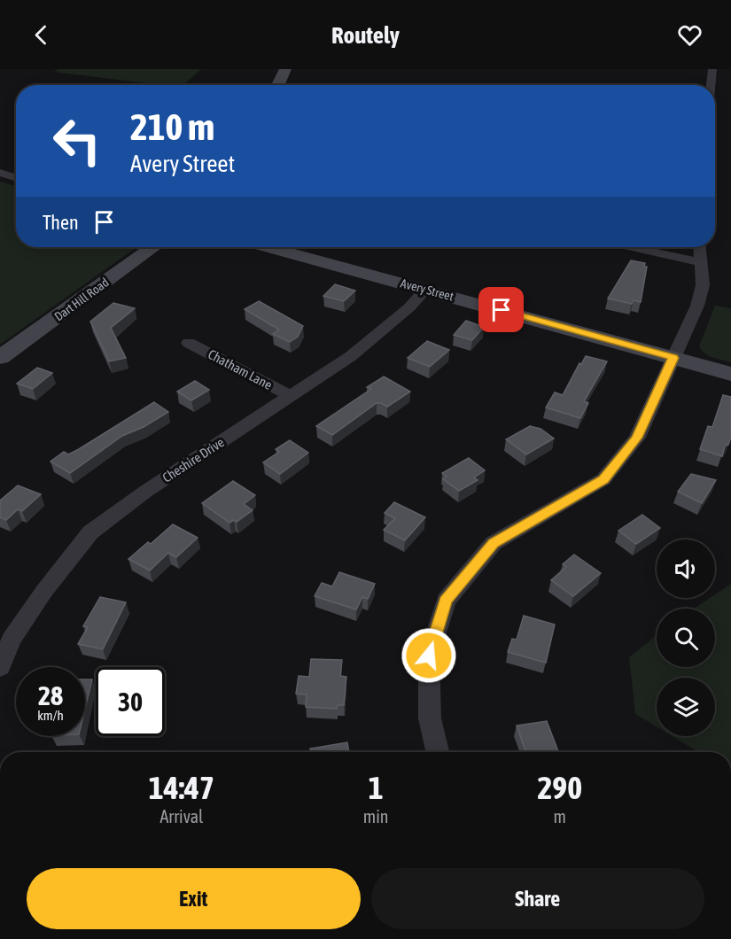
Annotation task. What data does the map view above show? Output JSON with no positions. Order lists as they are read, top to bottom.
{
  "streets": {
    "main road": ["Avery Street", "Dart Hill Road"],
    "street": ["Chatham Lane", "Cheshire Drive"]
  },
  "crossings": [
    ["Avery Street", "Cheshire Drive"],
    ["Chatham Lane", "Cheshire Drive"]
  ],
  "page": {
    "header": "Routely",
    "turn": ["210 m", "Avery Street"],
    "then": "Then",
    "speed": "28 km/h",
    "limit": "30",
    "eta": [
      "14:47",
      "Arrival",
      "1",
      "min",
      "290",
      "m"
    ],
    "buttons": ["Exit", "Share"]
  }
}
